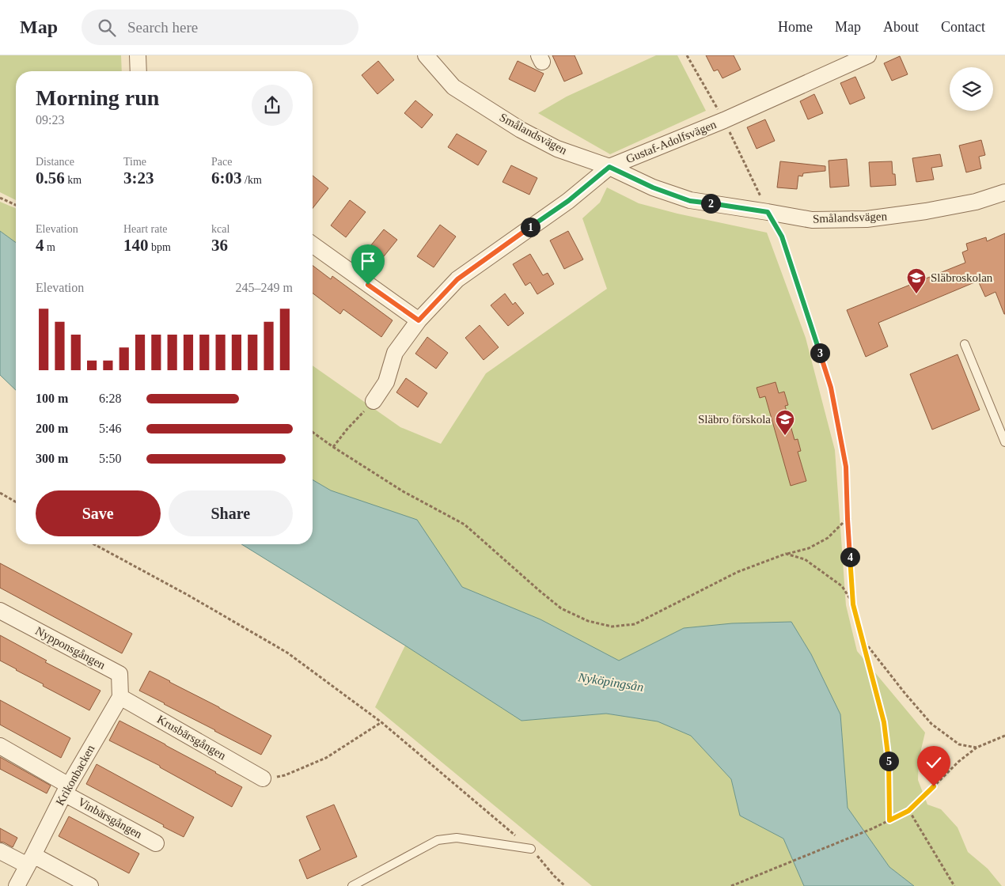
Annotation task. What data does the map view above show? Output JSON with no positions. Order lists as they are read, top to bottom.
{
  "streets": {
    "street": [
      "Smålandsvägen",
      "Gustaf-Adolfsvägen",
      "Nypponsgången",
      "Krusbärsgången",
      "Krikonbacken",
      "Vinbärsgången"
    ]
  },
  "crossings": [
    ["Smålandsvägen", "Gustaf-Adolfsvägen"],
    ["Nypponsgången", "Krusbärsgången"],
    ["Nypponsgången", "Krikonbacken"],
    ["Krusbärsgången", "Krikonbacken"],
    ["Krikonbacken", "Vinbärsgången"]
  ],
  "water": ["Nyköpingsån"],
  "places": {
    "school or university": ["Släbroskolan", "Släbro förskola"]
  },
  "page": {
    "header": "Map",
    "search": "Search here",
    "nav": [
      "Home",
      "Map",
      "About",
      "Contact"
    ],
    "heading": ["Morning run", "09:23"],
    "stats": [
      ["Distance", "0.56 km"],
      ["Time", "3:23"],
      ["Pace", "6:03 /km"],
      ["Elevation", "4 m"],
      ["Heart rate", "140 bpm"],
      ["kcal", "36"]
    ],
    "pins": [
      "2",
      "1",
      "3",
      "4",
      "5"
    ],
    "chart": ["Elevation", "245–249 m"],
    "list": [
      {
        "name": "100 m",
        "note": "6:28"
      },
      {
        "name": "200 m",
        "note": "5:46"
      },
      {
        "name": "300 m",
        "note": "5:50"
      }
    ],
    "buttons": ["Save", "Share"]
  }
}
